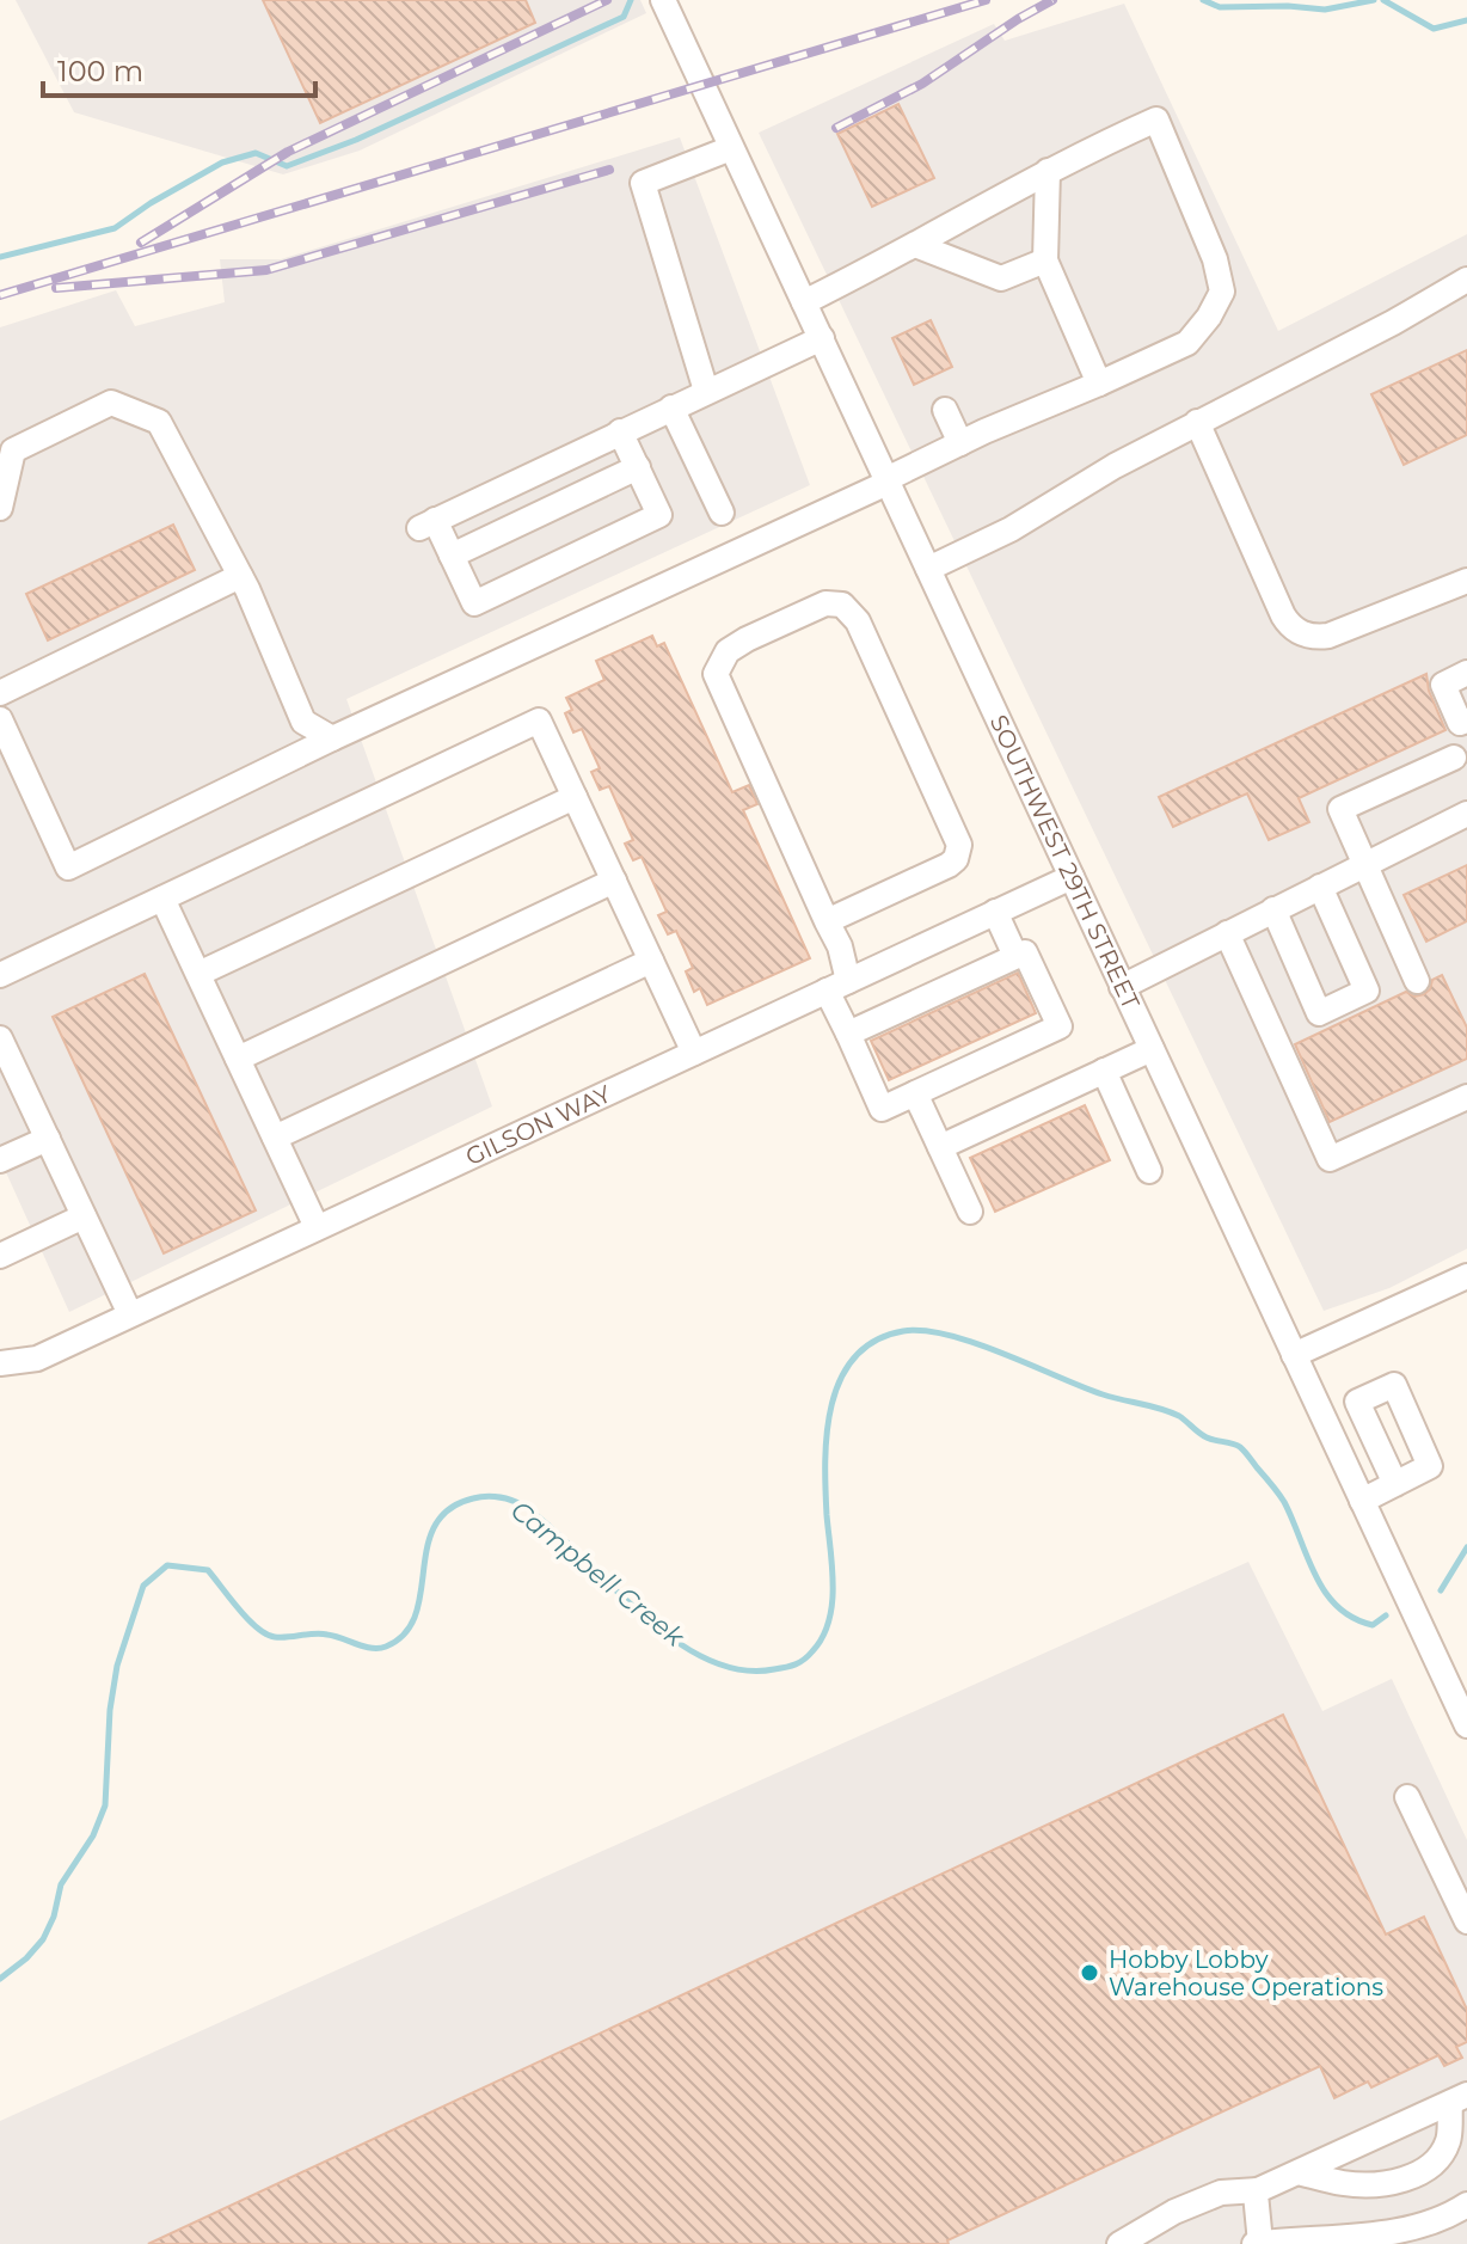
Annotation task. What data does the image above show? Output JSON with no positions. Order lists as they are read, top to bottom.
{
  "streets": {
    "street": ["SOUTHWEST 29TH STREET", "GILSON WAY"]
  },
  "crossings": [
    ["SOUTHWEST 29TH STREET", "GILSON WAY"]
  ],
  "water": ["Campbell Creek"],
  "places": ["Hobby Lobby Warehouse Operations"],
  "scale_bar": "100 m"
}
